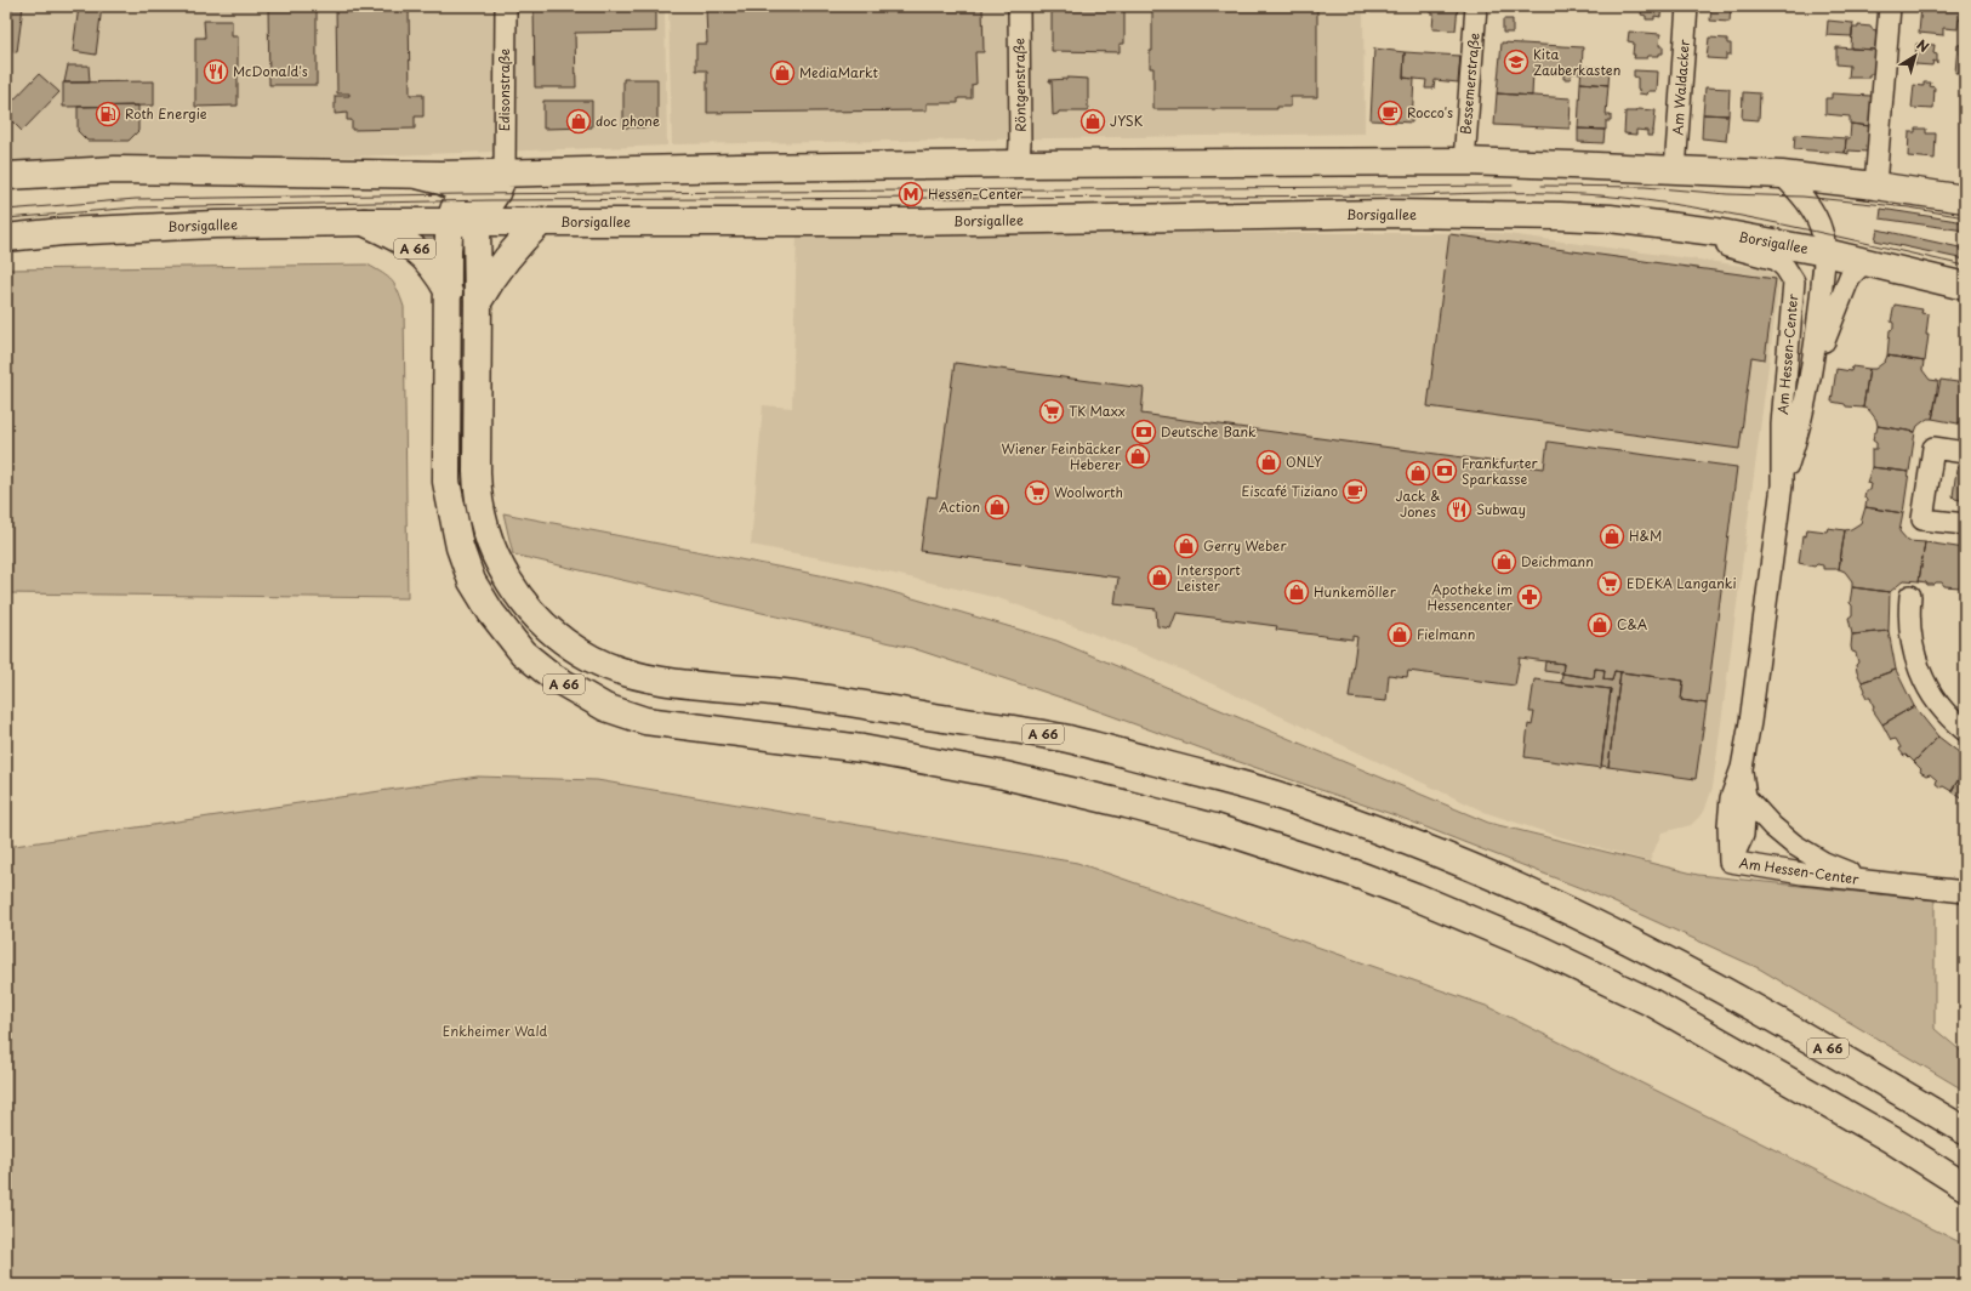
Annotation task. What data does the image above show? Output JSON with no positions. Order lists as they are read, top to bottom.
{
  "streets": {
    "main road": ["Borsigallee", "A 66"],
    "street": [
      "Bessemerstraße",
      "Röntgenstraße",
      "Am Waldacker",
      "Edisonstraße",
      "Am Hessen-Center"
    ]
  },
  "crossings": [
    ["Borsigallee", "A 66"],
    ["Borsigallee", "Am Hessen-Center"]
  ],
  "parks": ["Enkheimer Wald"],
  "places": {
    "school or university": ["Kita Zauberkasten"],
    "restaurant": ["McDonald's", "Subway"],
    "shop": [
      "MediaMarkt",
      "doc phone",
      "JYSK",
      "Wiener Feinbäcker Heberer",
      "ONLY",
      "Jack & Jones",
      "Action",
      "H&M",
      "Gerry Weber",
      "Deichmann",
      "Intersport Leister",
      "Hunkemöller",
      "C&A",
      "Fielmann"
    ],
    "cafe": ["Rocco's", "Eiscafé Tiziano"],
    "fuel station": ["Roth Energie"],
    "metro station": ["Hessen-Center"],
    "supermarket": ["TK Maxx", "Woolworth", "EDEKA Langanki"],
    "bank": ["Deutsche Bank", "Frankfurter Sparkasse"],
    "pharmacy": ["Apotheke im Hessencenter"]
  },
  "north": "top right"
}
